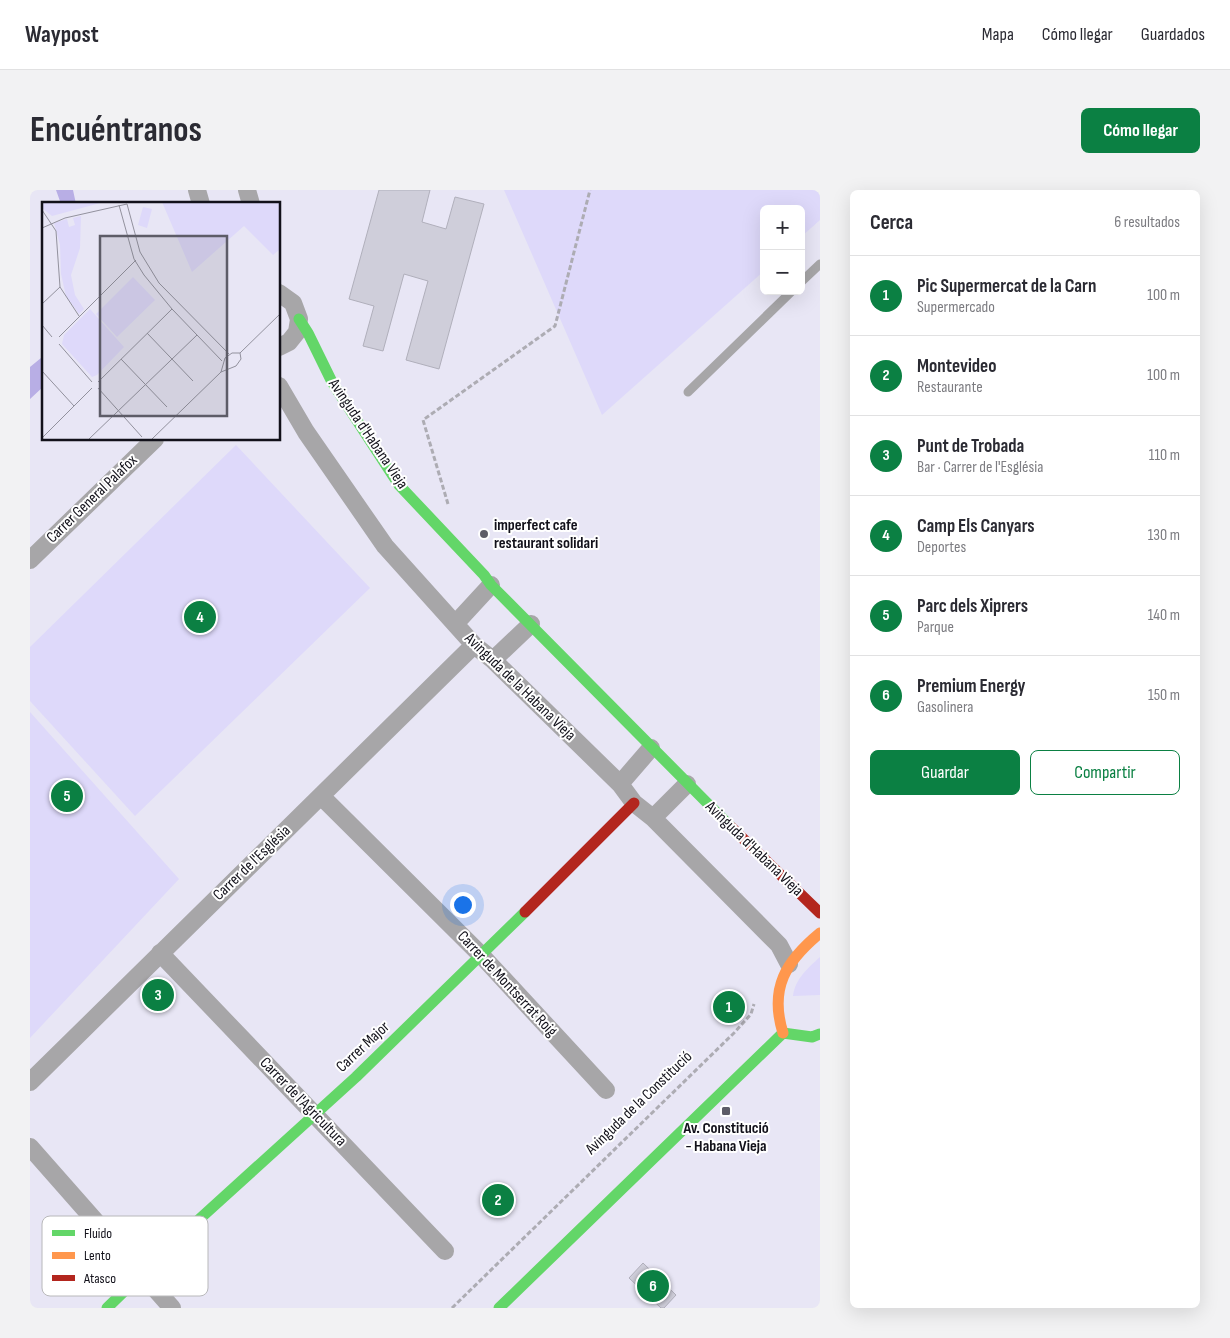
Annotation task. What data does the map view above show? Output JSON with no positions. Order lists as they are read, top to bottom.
{
  "streets": {
    "street": [
      "Avinguda d'Habana Vieja",
      "Carrer General Palafox",
      "Avinguda de la Habana Vieja",
      "Carrer de l'Església",
      "Carrer de Montserrat Roig",
      "Carrer Major",
      "Carrer de l'Agricultura"
    ],
    "path": ["Avinguda de la Constitució"]
  },
  "crossings": [
    ["Avinguda de la Habana Vieja", "Carrer de l'Església"],
    ["Avinguda de la Habana Vieja", "Carrer Major"],
    ["Carrer de l'Església", "Carrer de Montserrat Roig"],
    ["Carrer de l'Església", "Carrer de l'Agricultura"],
    ["Carrer de Montserrat Roig", "Carrer Major"],
    ["Carrer Major", "Carrer de l'Agricultura"]
  ],
  "places": {
    "other": ["imperfect cafe restaurant solidari"],
    "transit": ["Av. Constitució - Habana Vieja"]
  },
  "legend": ["Fluido", "Lento", "Atasco"],
  "page": {
    "header": "Waypost",
    "nav": ["Mapa", "Cómo llegar", "Guardados"],
    "buttons": [
      "Cómo llegar",
      ["Guardar", "Compartir"]
    ],
    "title": "Encuéntranos",
    "heading": ["Cerca", "6 resultados"],
    "map_buttons": ["+", "−"],
    "list": [
      {
        "mark": "1",
        "name": "Pic Supermercat de la Carn",
        "note": "Supermercado",
        "value": "100 m"
      },
      {
        "mark": "2",
        "name": "Montevideo",
        "note": "Restaurante",
        "value": "100 m"
      },
      {
        "mark": "3",
        "name": "Punt de Trobada",
        "note": "Bar · Carrer de l'Església",
        "value": "110 m"
      },
      {
        "mark": "4",
        "name": "Camp Els Canyars",
        "note": "Deportes",
        "value": "130 m"
      },
      {
        "mark": "5",
        "name": "Parc dels Xiprers",
        "note": "Parque",
        "value": "140 m"
      },
      {
        "mark": "6",
        "name": "Premium Energy",
        "note": "Gasolinera",
        "value": "150 m"
      }
    ],
    "pins": [
      "4",
      "5",
      "3",
      "1",
      "2",
      "6"
    ]
  }
}
